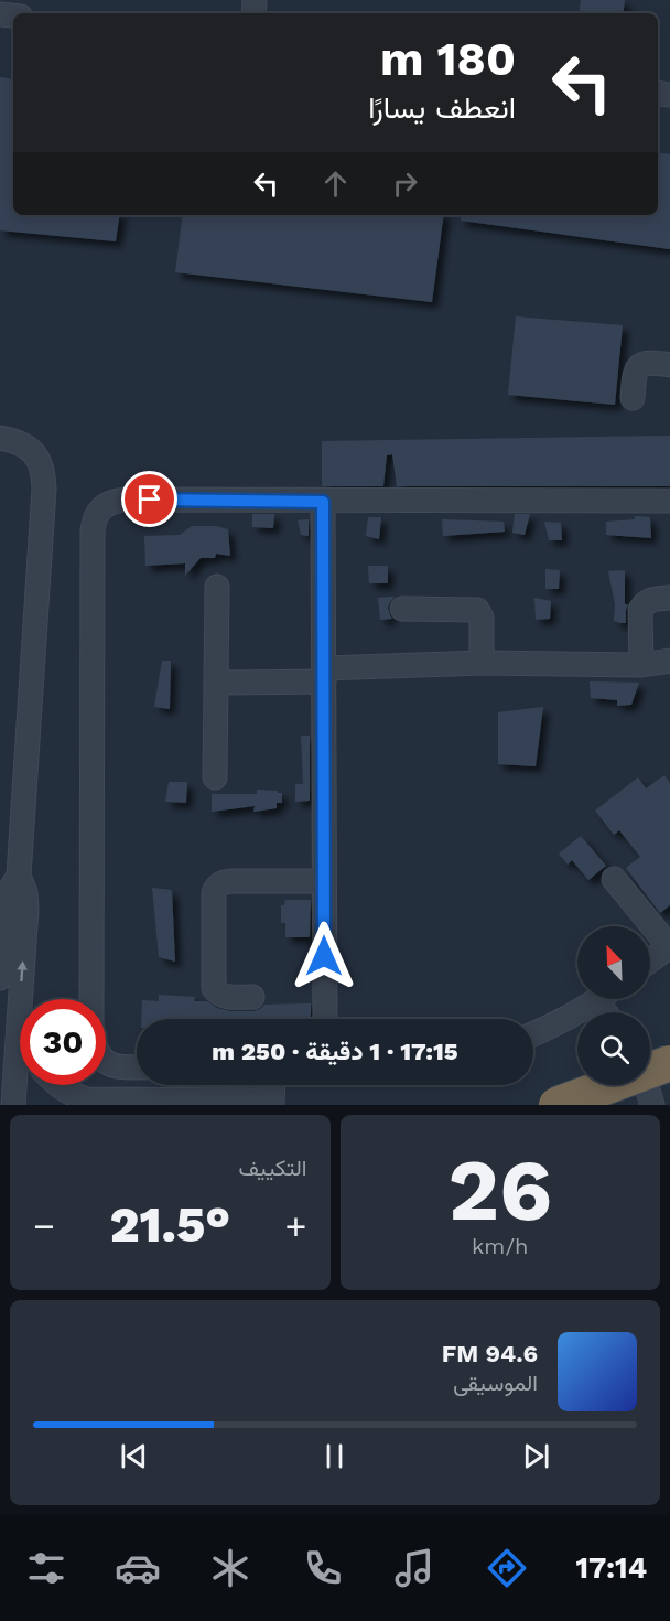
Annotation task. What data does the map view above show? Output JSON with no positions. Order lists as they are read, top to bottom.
{
  "north": "top left",
  "page": {
    "turn": ["180 m", "انعطف يسارًا"],
    "limit": "30",
    "trip": "17:15 · 1 دقيقة · 250 m",
    "tile": [
      ["26", "km/h"],
      "التكييف"
    ],
    "heat": ["−", "21.5°", "+"],
    "song": ["94.6 FM", "الموسيقى"],
    "tabs": "17:14"
  }
}
